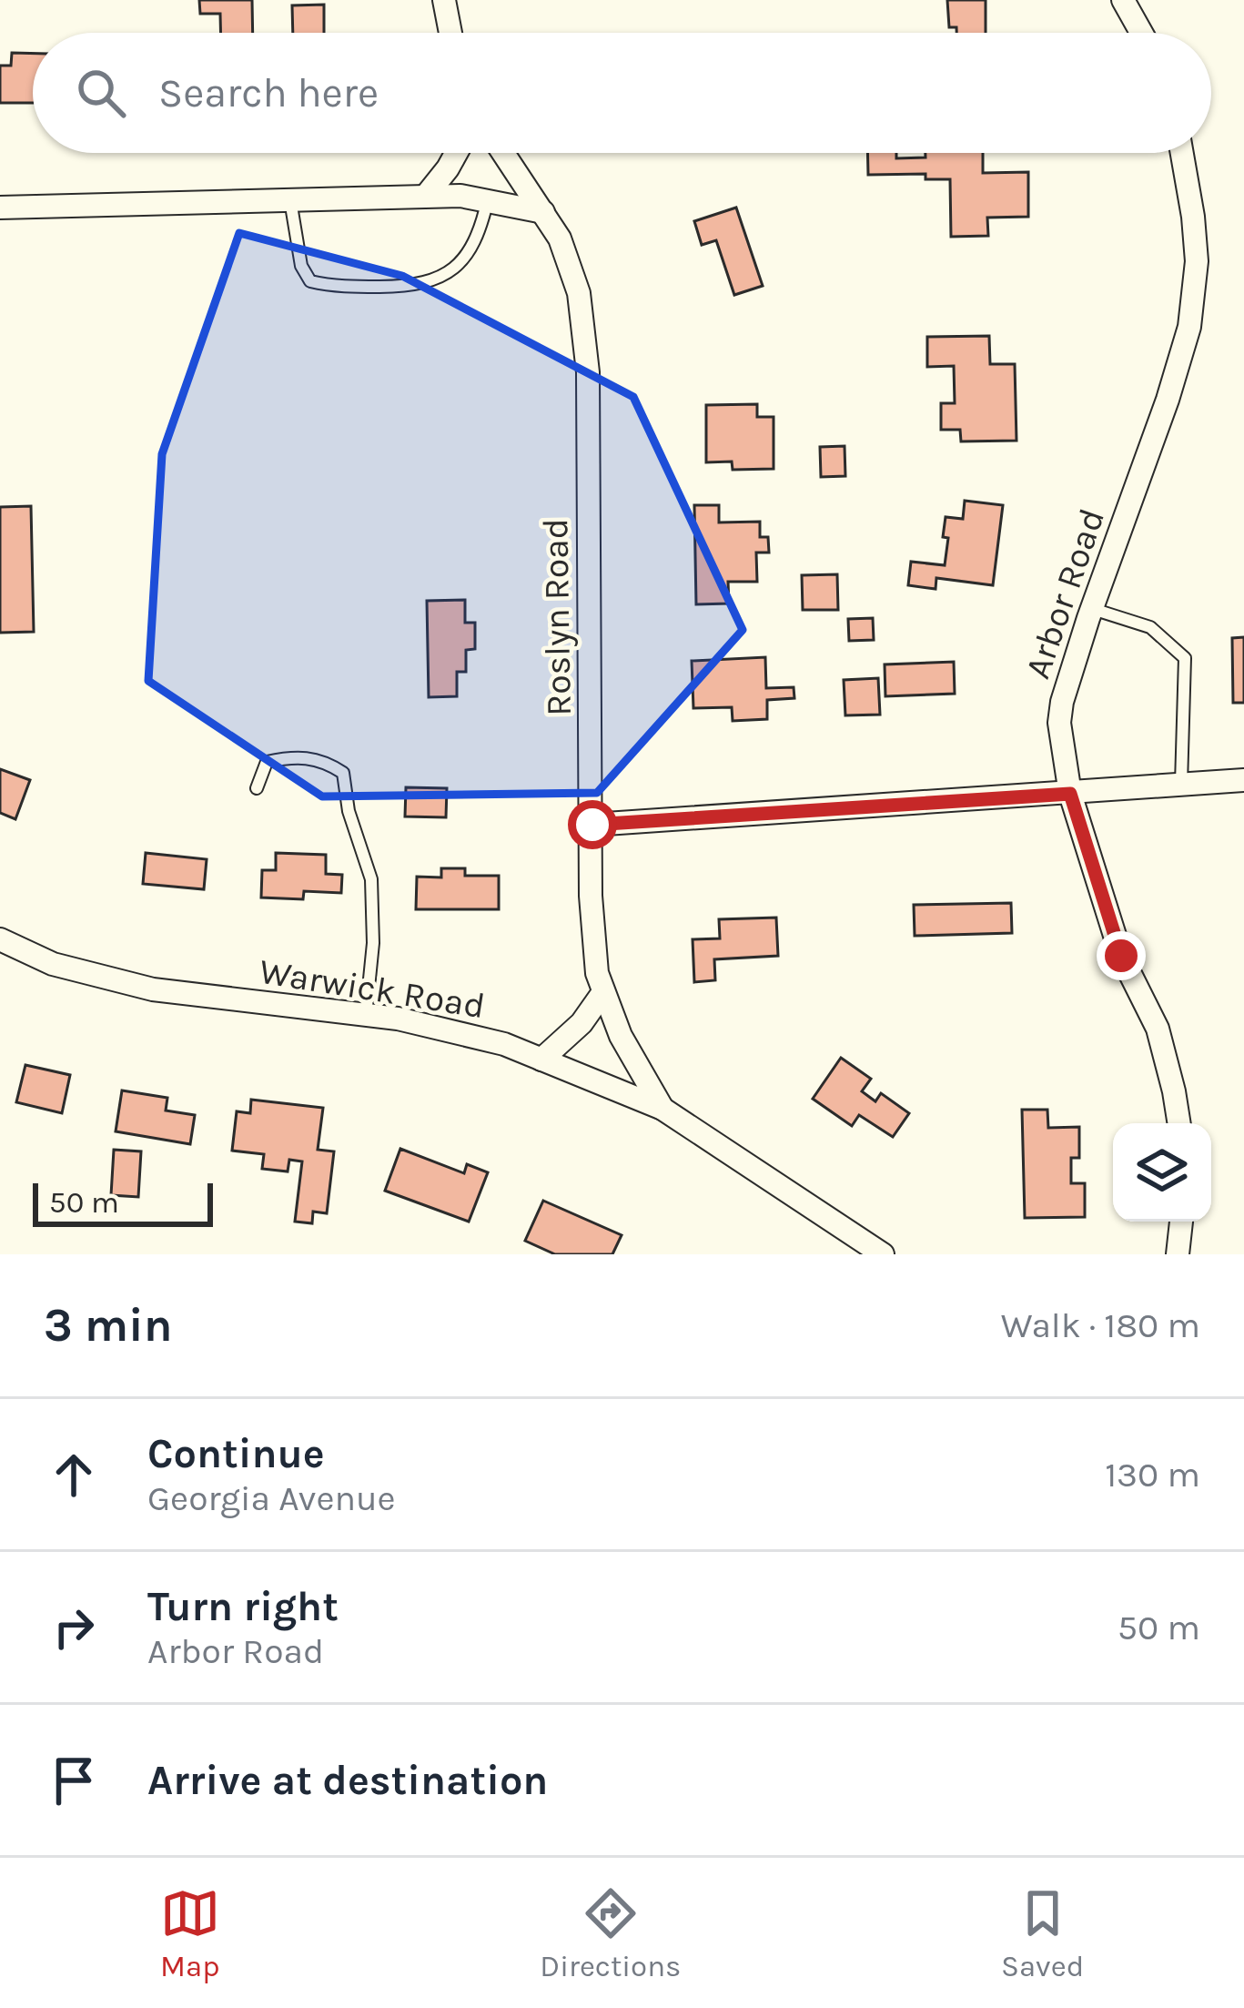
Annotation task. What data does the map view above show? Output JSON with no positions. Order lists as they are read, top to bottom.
{
  "streets": {
    "street": ["Arbor Road", "Roslyn Road", "Warwick Road"]
  },
  "crossings": [
    ["Roslyn Road", "Warwick Road"]
  ],
  "scale_bar": "50 m",
  "page": {
    "search": "Search here",
    "scale": "50 m",
    "heading": ["3 min", "Walk · 180 m"],
    "list": [
      ["Continue", "Georgia Avenue", "130 m"],
      ["Turn right", "Arbor Road", "50 m"],
      "Arrive at destination"
    ],
    "nav": ["Map", "Directions", "Saved"]
  }
}
